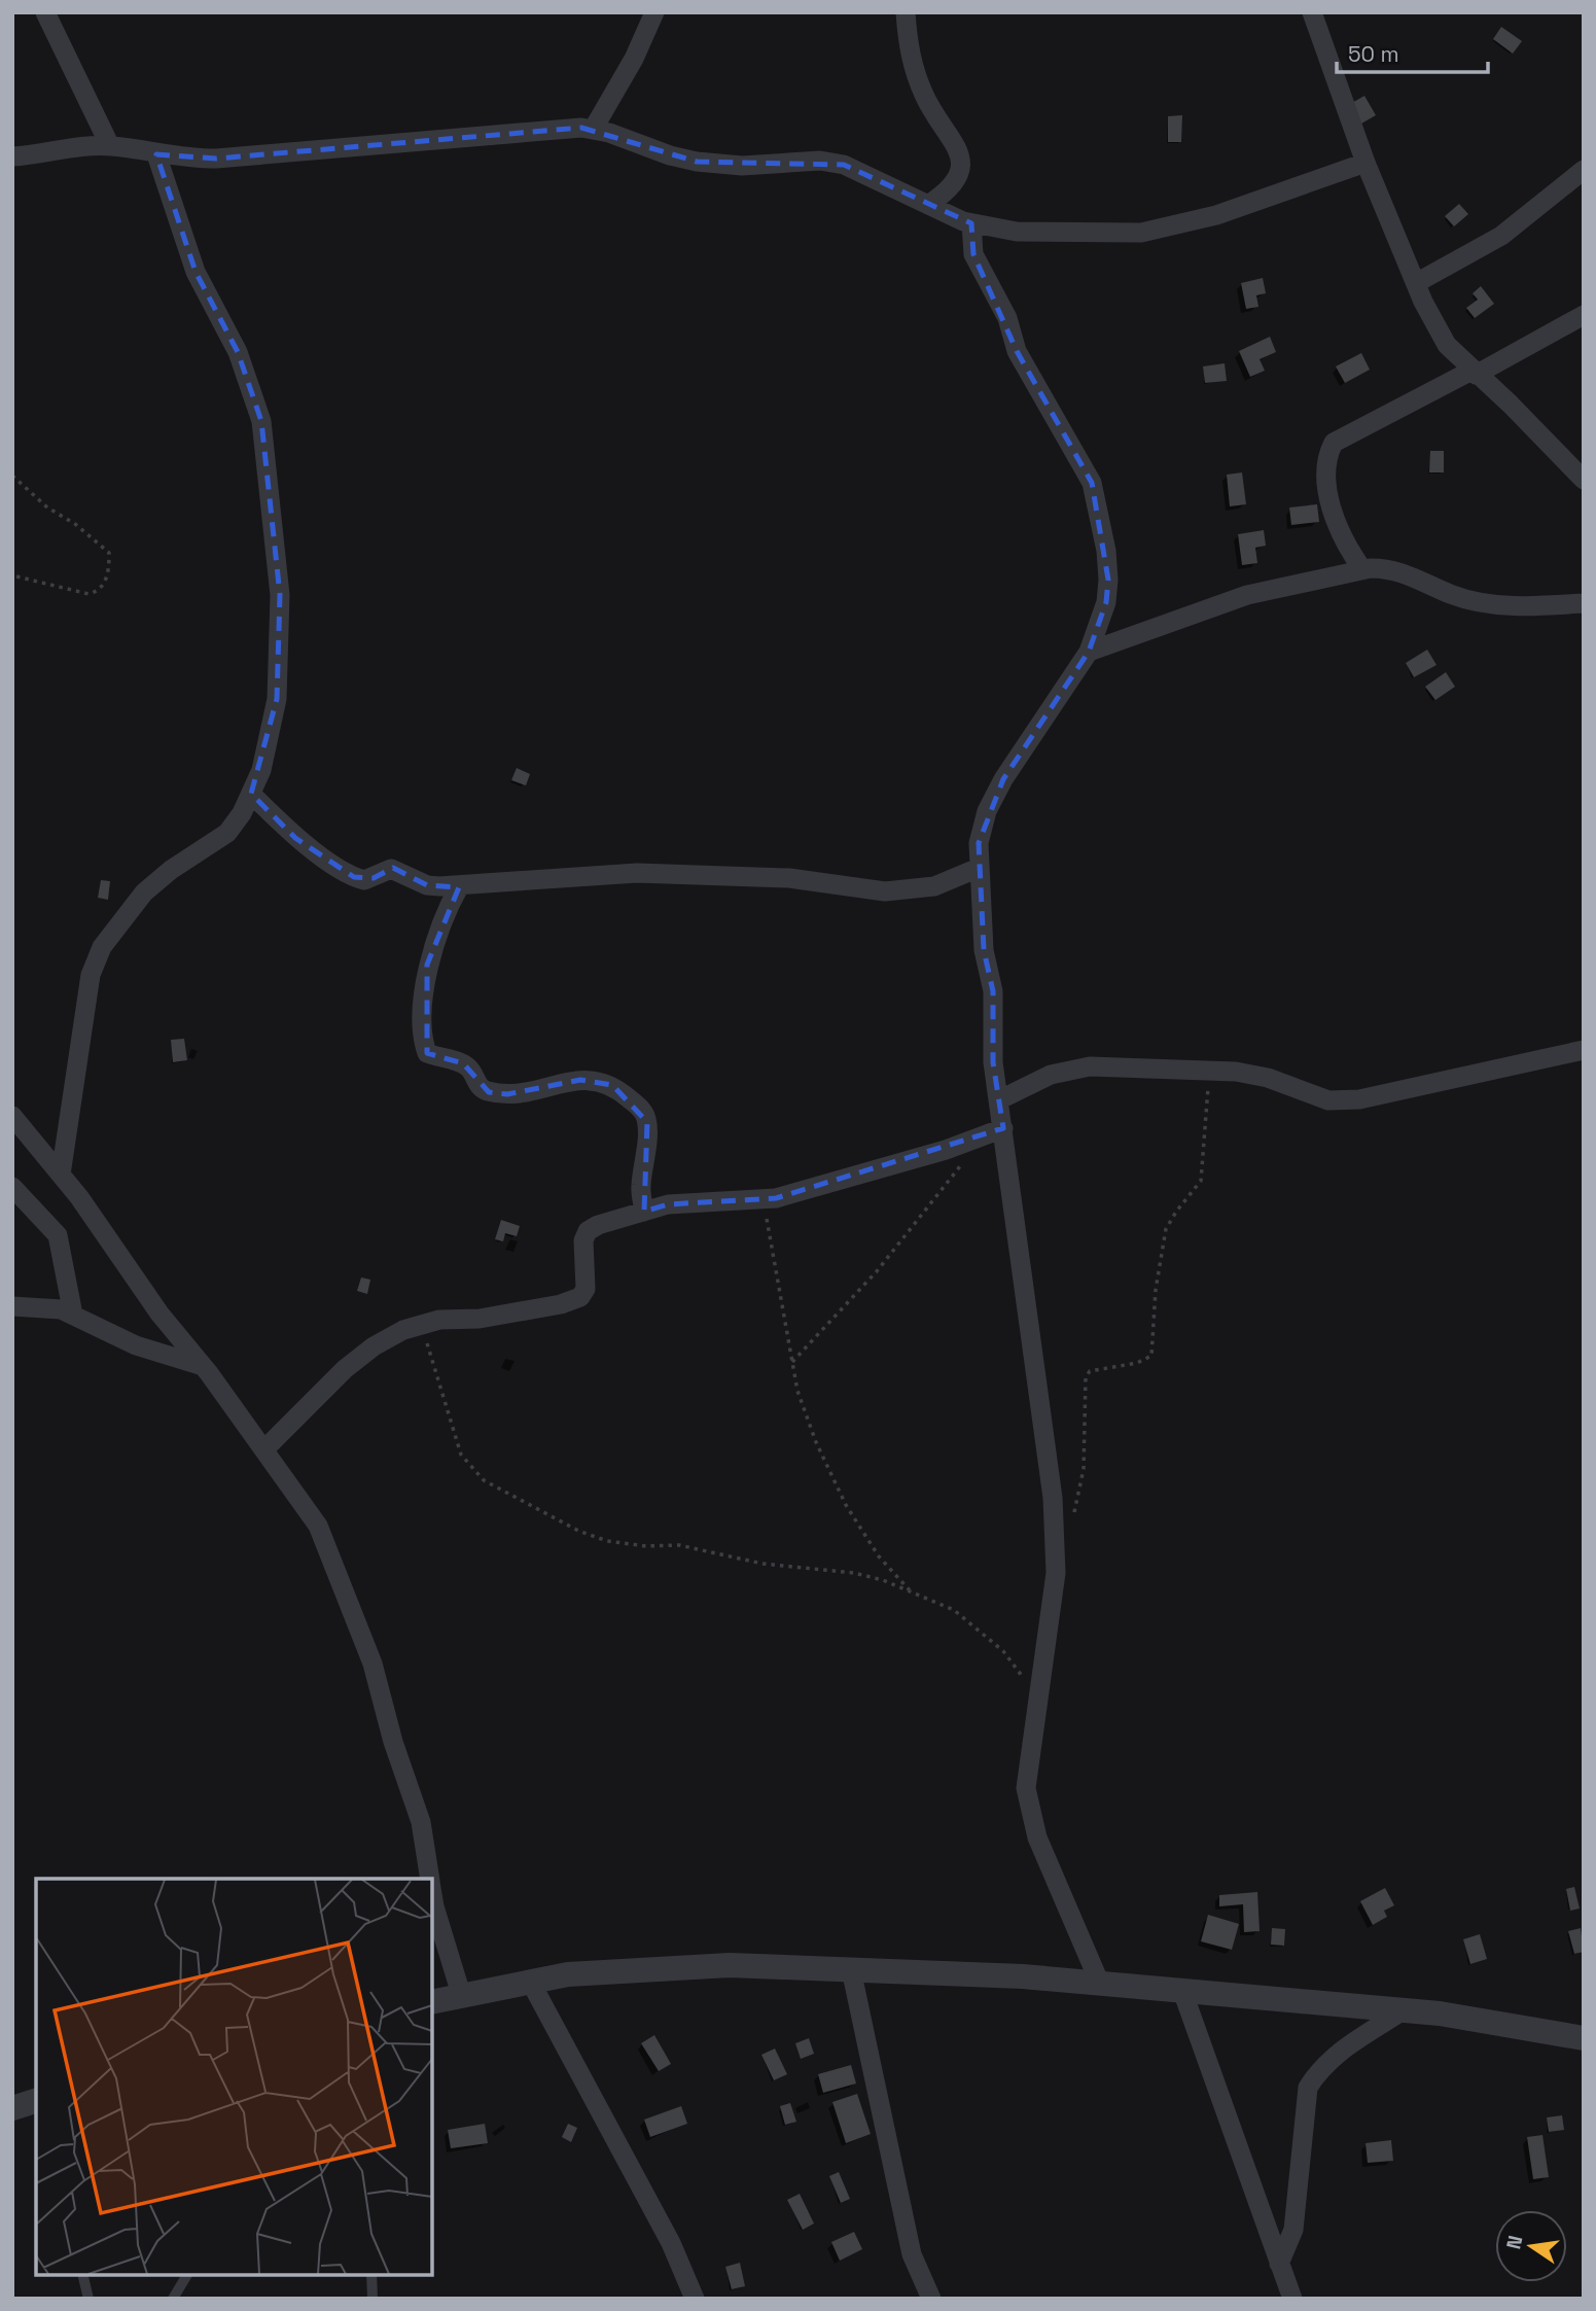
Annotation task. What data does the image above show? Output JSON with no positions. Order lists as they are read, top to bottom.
{
  "scale_bar": "50 m",
  "north": "left"
}
